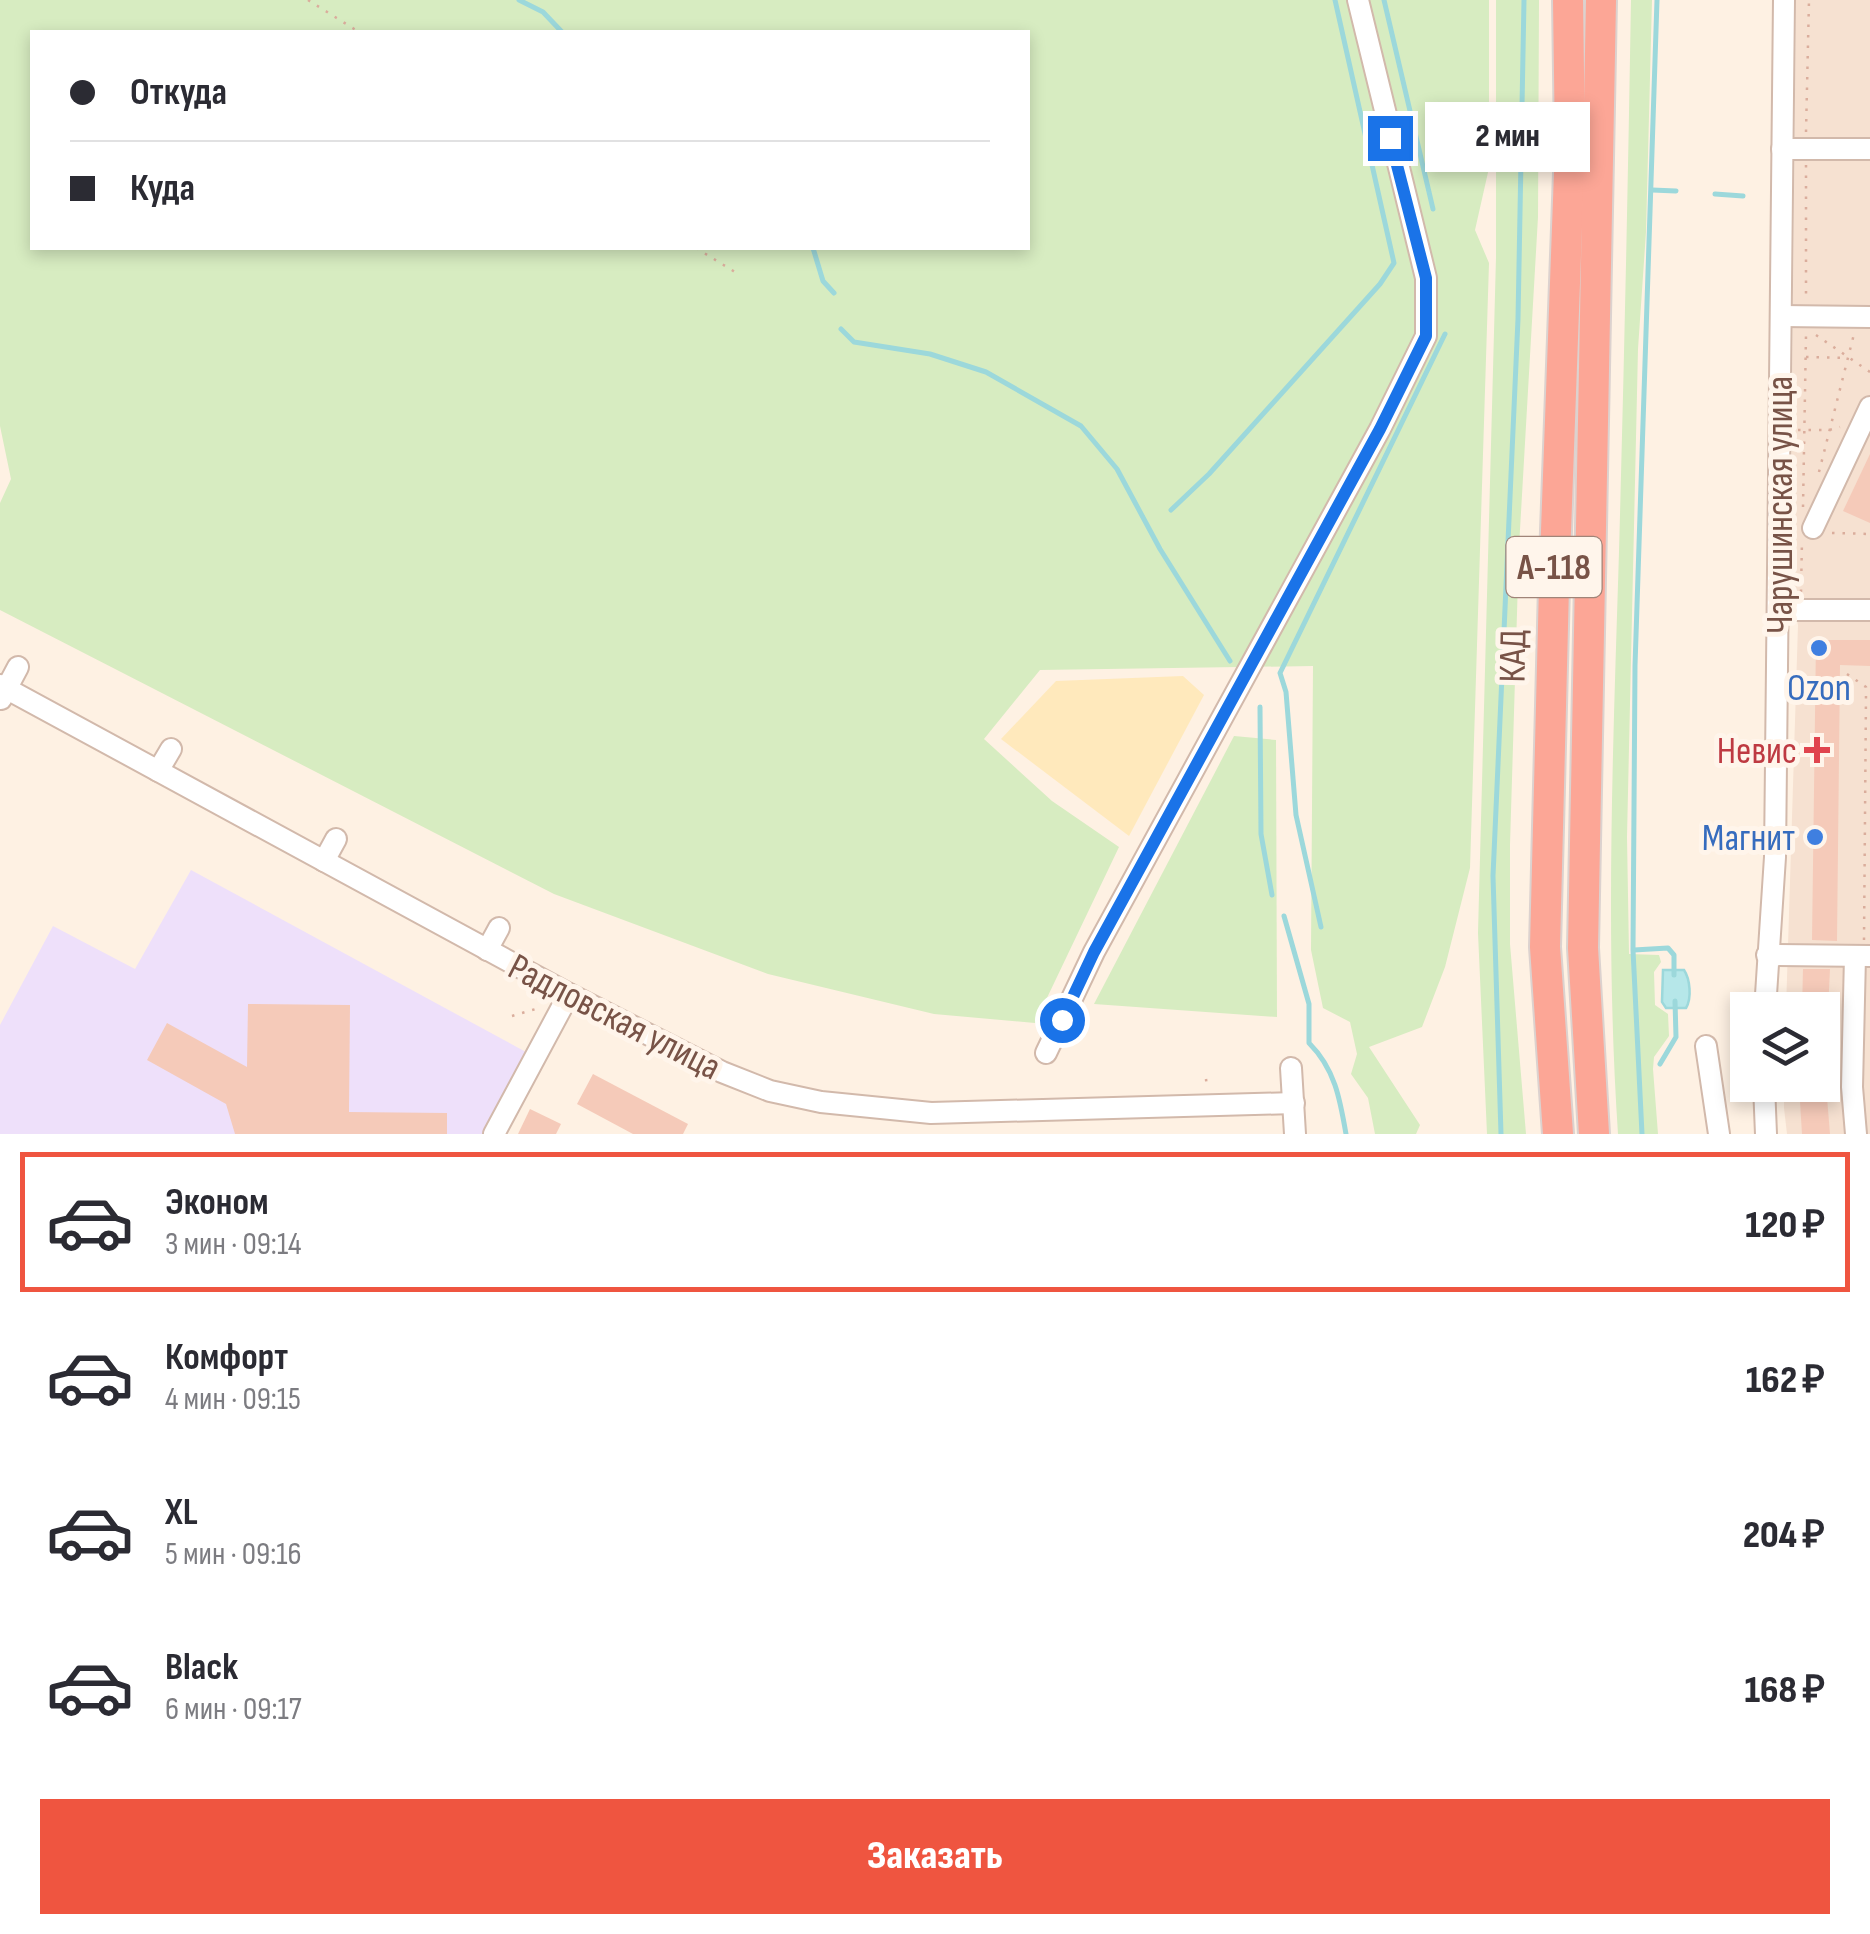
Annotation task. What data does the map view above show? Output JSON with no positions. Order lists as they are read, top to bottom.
{
  "streets": {
    "highway": ["А-118", "КАД"],
    "street": ["Чарушинская улица", "Радловская улица"]
  },
  "places": {
    "other": ["Ozon", "Магнит"],
    "health": ["Невис"]
  },
  "page": {
    "banner": ["Откуда", "Куда"],
    "bubble": "2 мин",
    "list": [
      {
        "name": "Эконом",
        "note": "3 мин · 09:14",
        "value": "120 ₽"
      },
      {
        "name": "Комфорт",
        "note": "4 мин · 09:15",
        "value": "162 ₽"
      },
      {
        "name": "XL",
        "note": "5 мин · 09:16",
        "value": "204 ₽"
      },
      {
        "name": "Black",
        "note": "6 мин · 09:17",
        "value": "168 ₽"
      }
    ],
    "buttons": "Заказать"
  }
}
